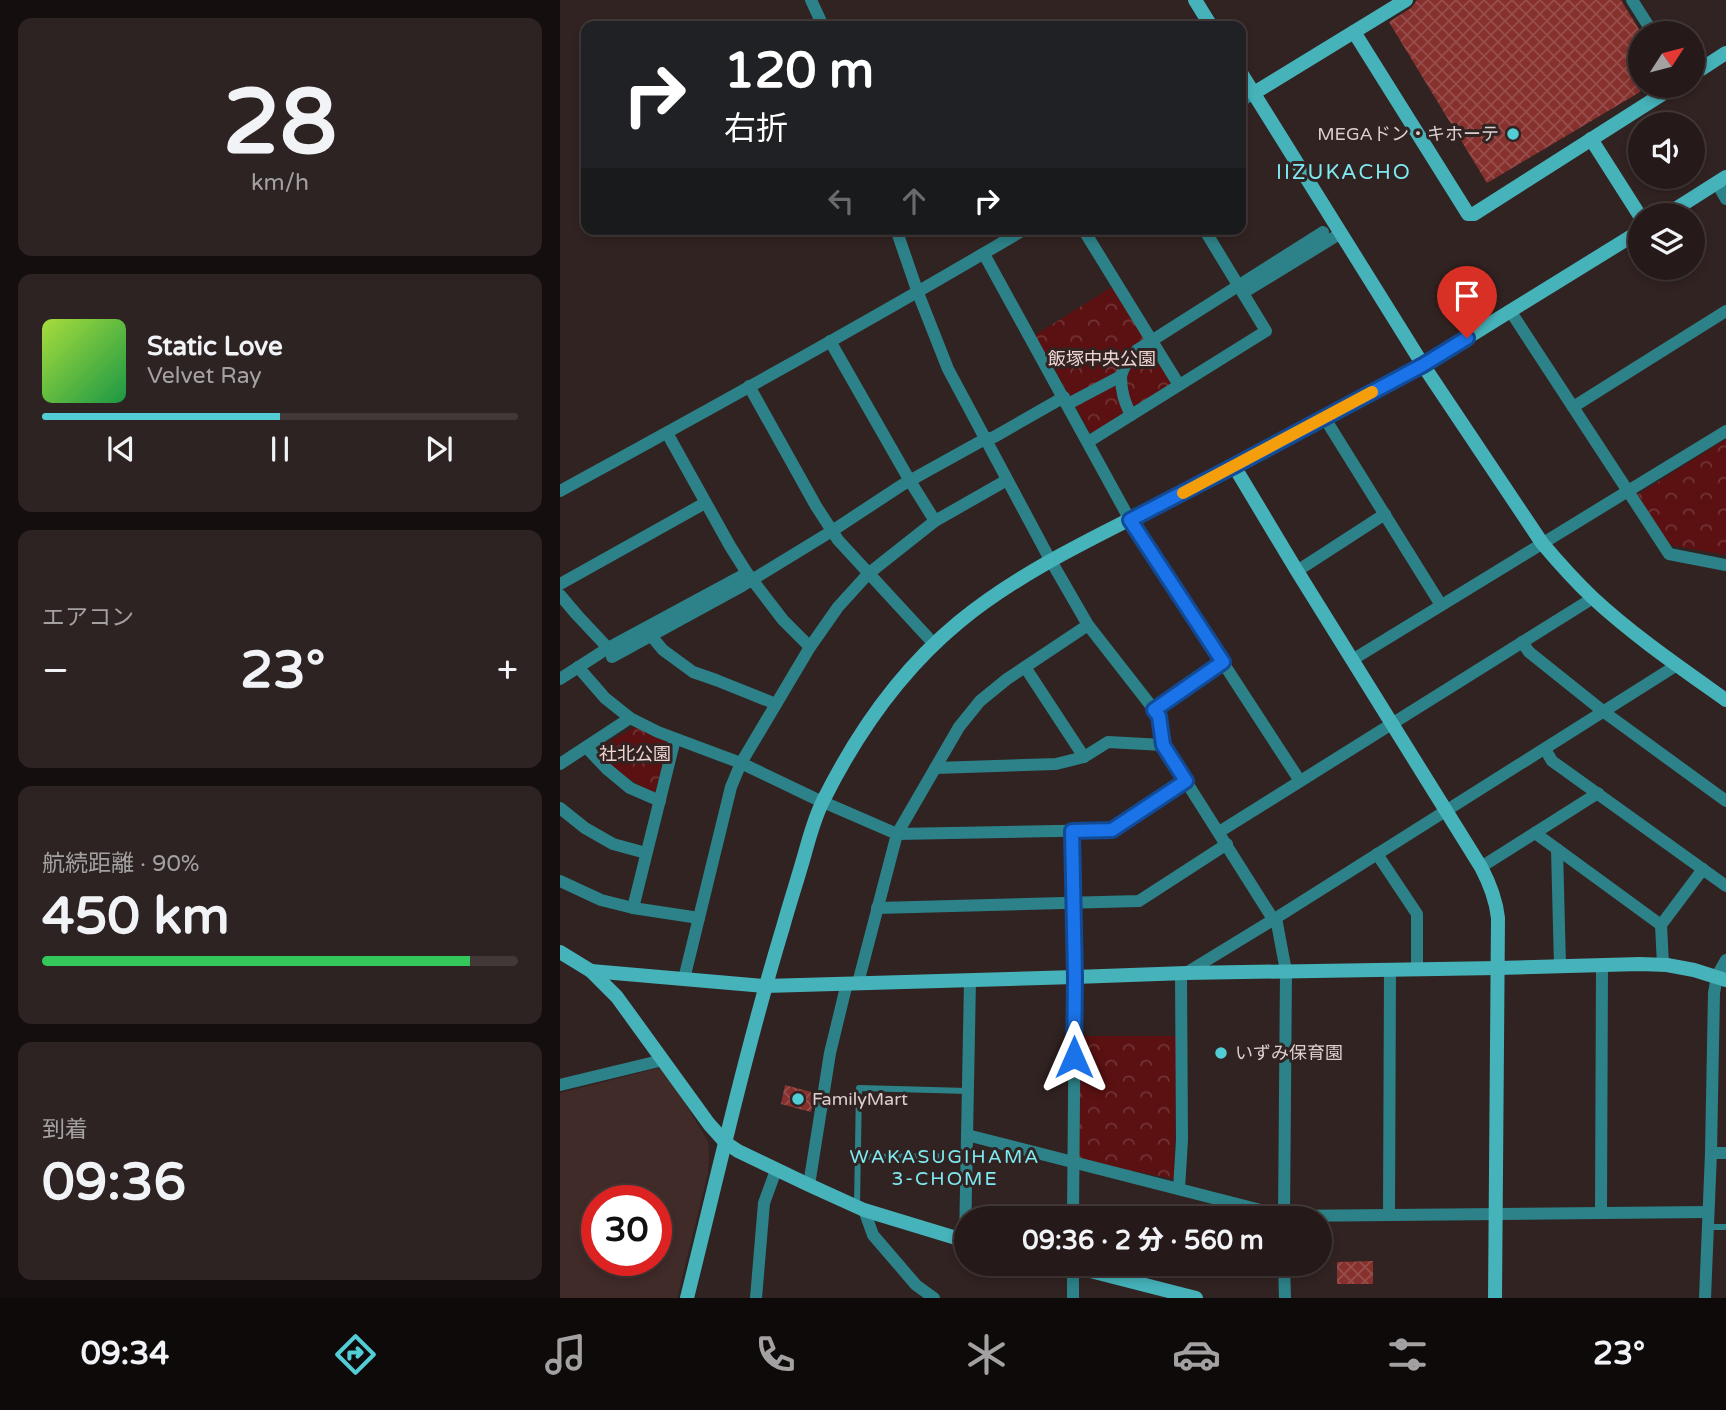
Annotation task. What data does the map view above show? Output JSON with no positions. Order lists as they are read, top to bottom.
{
  "districts": ["IIZUKACHO", "WAKASUGIHAMA 3-CHOME"],
  "parks": ["飯塚中央公園", "社北公園"],
  "places": ["MEGAドン・キホーテ", "いずみ保育園", "FamilyMart"],
  "north": "top right",
  "page": {
    "tile": [
      ["28", "km/h"],
      "エアコン",
      ["航続距離 · 90%", "450 km"],
      ["到着", "09:36"]
    ],
    "turn": ["120 m", "右折"],
    "song": ["Static Love", "Velvet Ray"],
    "heat": ["−", "23°", "+"],
    "limit": "30",
    "trip": "09:36 · 2 分 · 560 m",
    "tabs": ["09:34", "23°"]
  }
}
